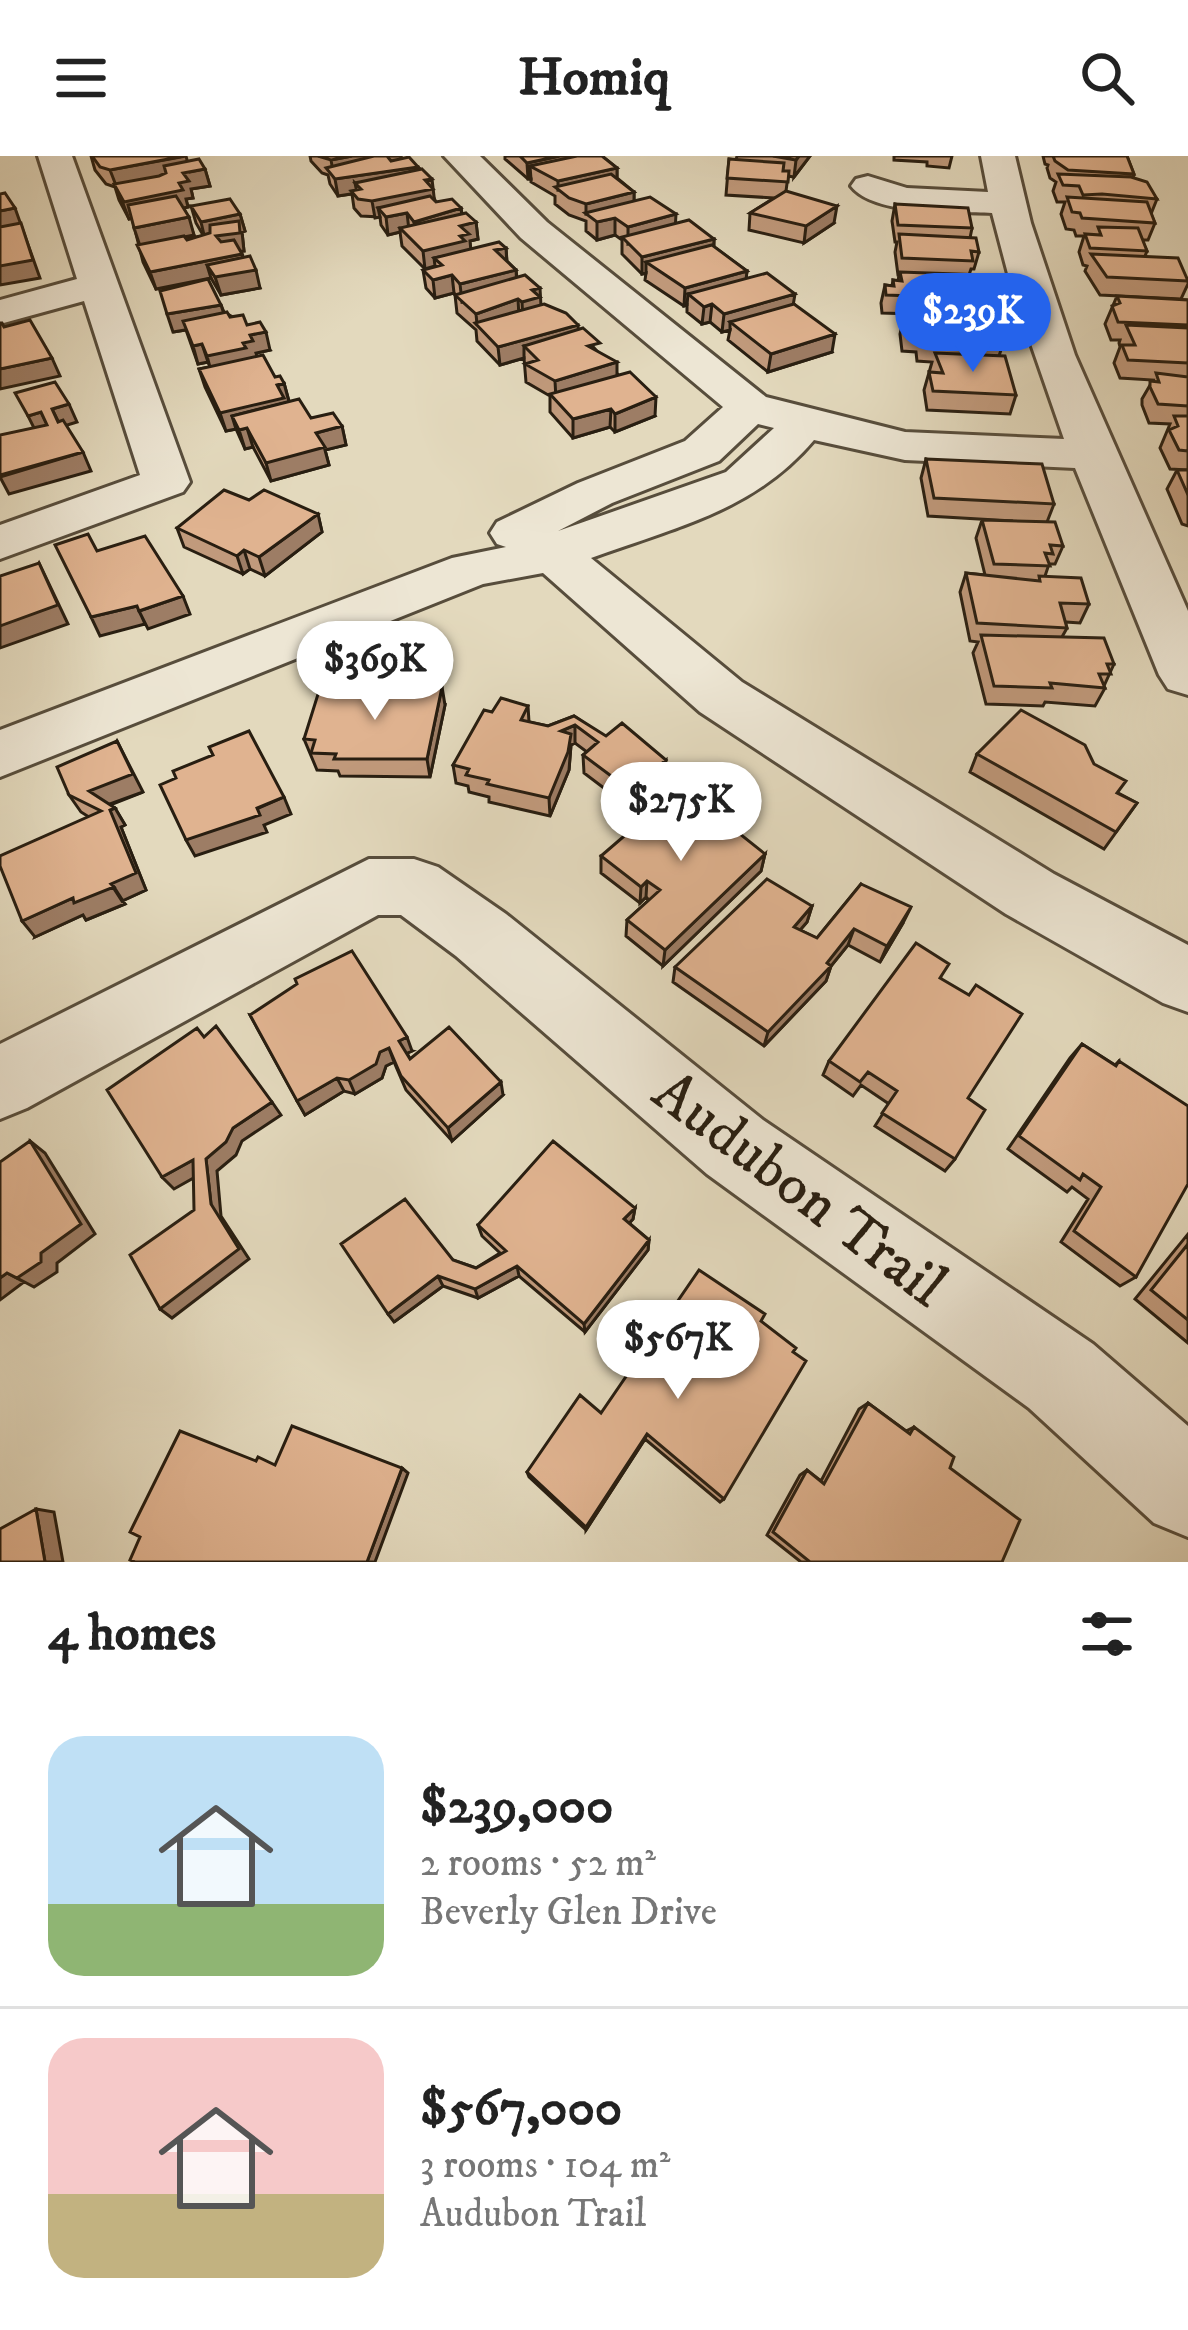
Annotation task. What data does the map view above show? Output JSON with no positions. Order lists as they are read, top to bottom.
{
  "streets": {
    "street": ["Audubon Trail"]
  },
  "page": {
    "header": "Homiq",
    "price": [
      "$239K",
      "$369K",
      "$275K",
      "$567K"
    ],
    "heading": "4 homes",
    "list": [
      {
        "name": "$239,000",
        "note": "2 rooms · 52 m² · Beverly Glen Drive"
      },
      {
        "name": "$567,000",
        "note": "3 rooms · 104 m² · Audubon Trail"
      }
    ]
  }
}
